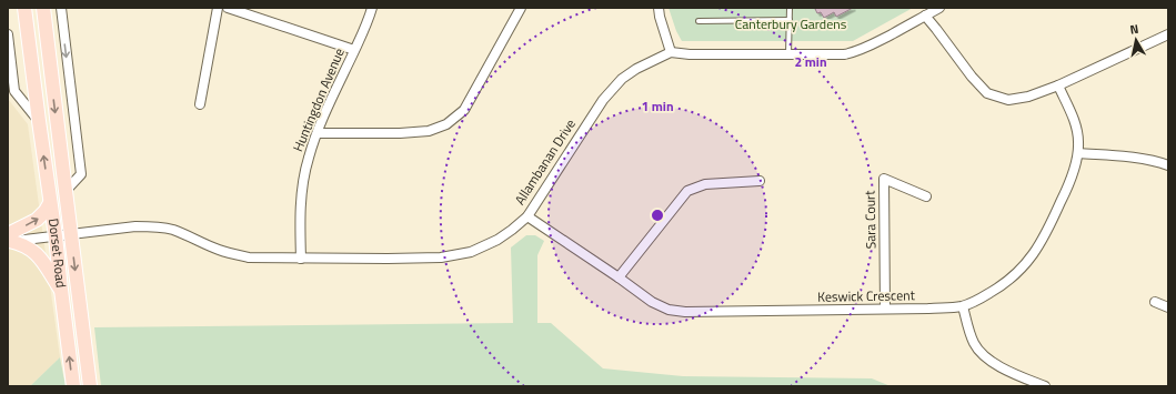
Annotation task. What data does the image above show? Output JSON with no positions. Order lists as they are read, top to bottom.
{
  "streets": {
    "main road": ["Dorset Road"],
    "street": [
      "Huntingdon Avenue",
      "Allambanan Drive",
      "Sara Court",
      "Keswick Crescent"
    ]
  },
  "crossings": [
    ["Huntingdon Avenue", "Allambanan Drive"],
    ["Allambanan Drive", "Dorset Road"],
    ["Allambanan Drive", "Keswick Crescent"],
    ["Sara Court", "Keswick Crescent"]
  ],
  "parks": ["Canterbury Gardens"],
  "north": "top",
  "rings": ["2 min", "1 min"]
}
